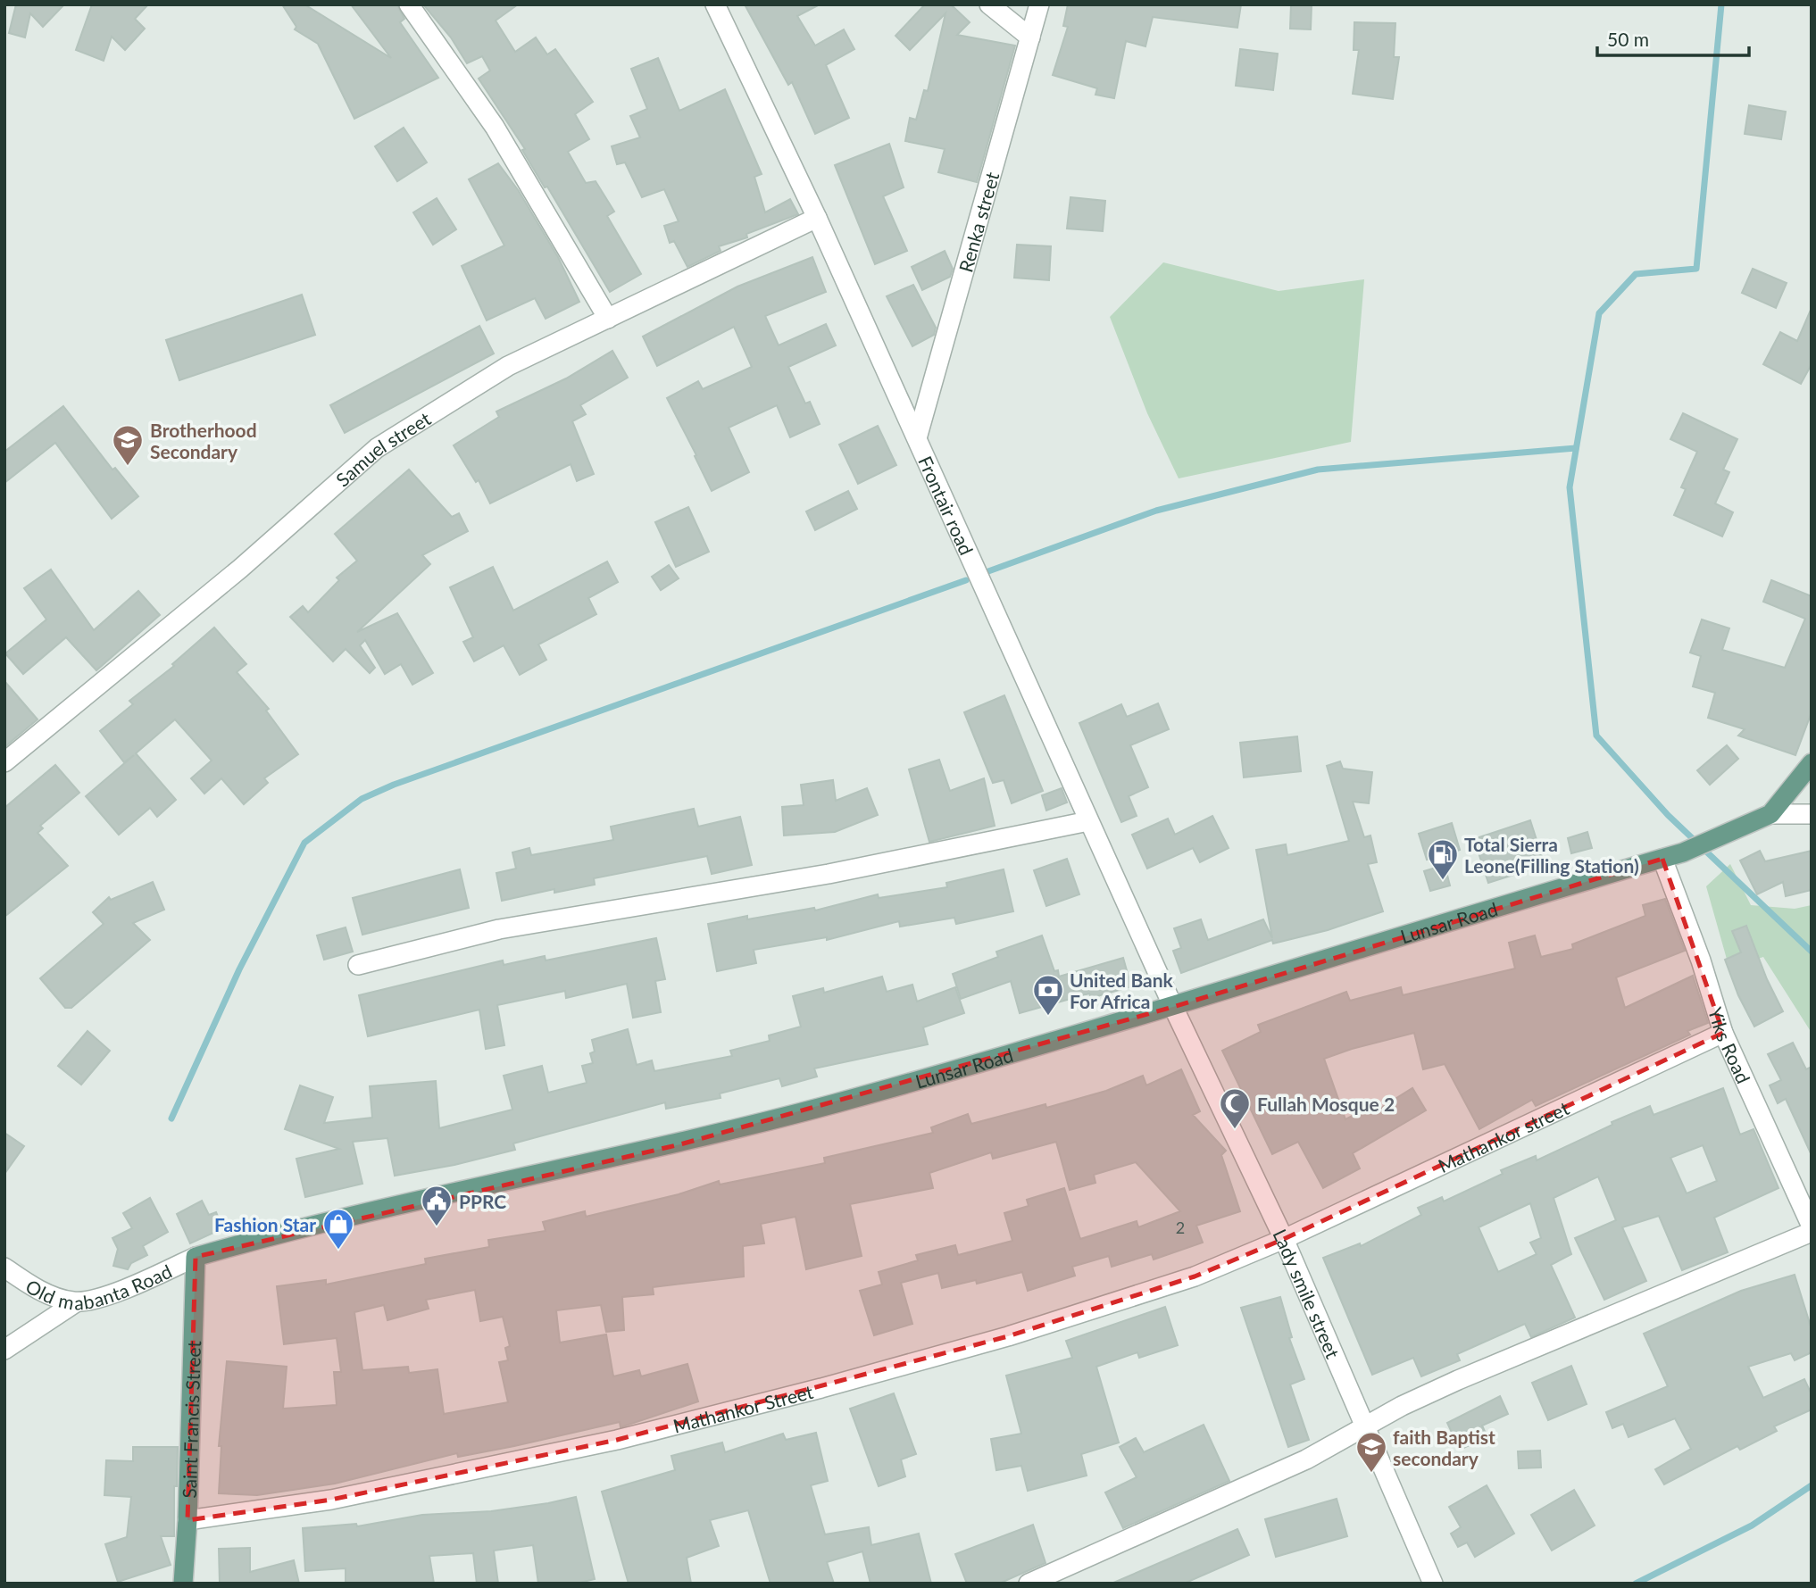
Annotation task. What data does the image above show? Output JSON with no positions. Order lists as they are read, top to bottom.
{
  "streets": {
    "main road": ["Lunsar Road", "Saint Francis Street"],
    "street": [
      "Renka street",
      "Samuel street",
      "Frontair road",
      "Yiks Road",
      "Mathankor street",
      "Old mabanta Road",
      "Lady smile street",
      "Mathankor Street"
    ]
  },
  "crossings": [
    ["Renka street", "Frontair road"],
    ["Samuel street", "Frontair road"],
    ["Frontair road", "Lunsar Road"],
    ["Frontair road", "Lady smile street"],
    ["Lunsar Road", "Yiks Road"],
    ["Lunsar Road", "Old mabanta Road"],
    ["Lunsar Road", "Lady smile street"],
    ["Lunsar Road", "Saint Francis Street"],
    ["Yiks Road", "Mathankor street"],
    ["Mathankor street", "Lady smile street"],
    ["Mathankor street", "Mathankor Street"],
    ["Old mabanta Road", "Saint Francis Street"],
    ["Lady smile street", "Mathankor Street"],
    ["Mathankor Street", "Saint Francis Street"]
  ],
  "places": {
    "school or university": ["Brotherhood Secondary", "faith Baptist secondary"],
    "fuel station": ["Total Sierra Leone(Filling Station)"],
    "bank": ["United Bank For Africa"],
    "mosque": ["Fullah Mosque 2"],
    "public building": ["PPRC"],
    "shop": ["Fashion Star"]
  },
  "house_numbers": ["2"],
  "scale_bar": "50 m"
}
